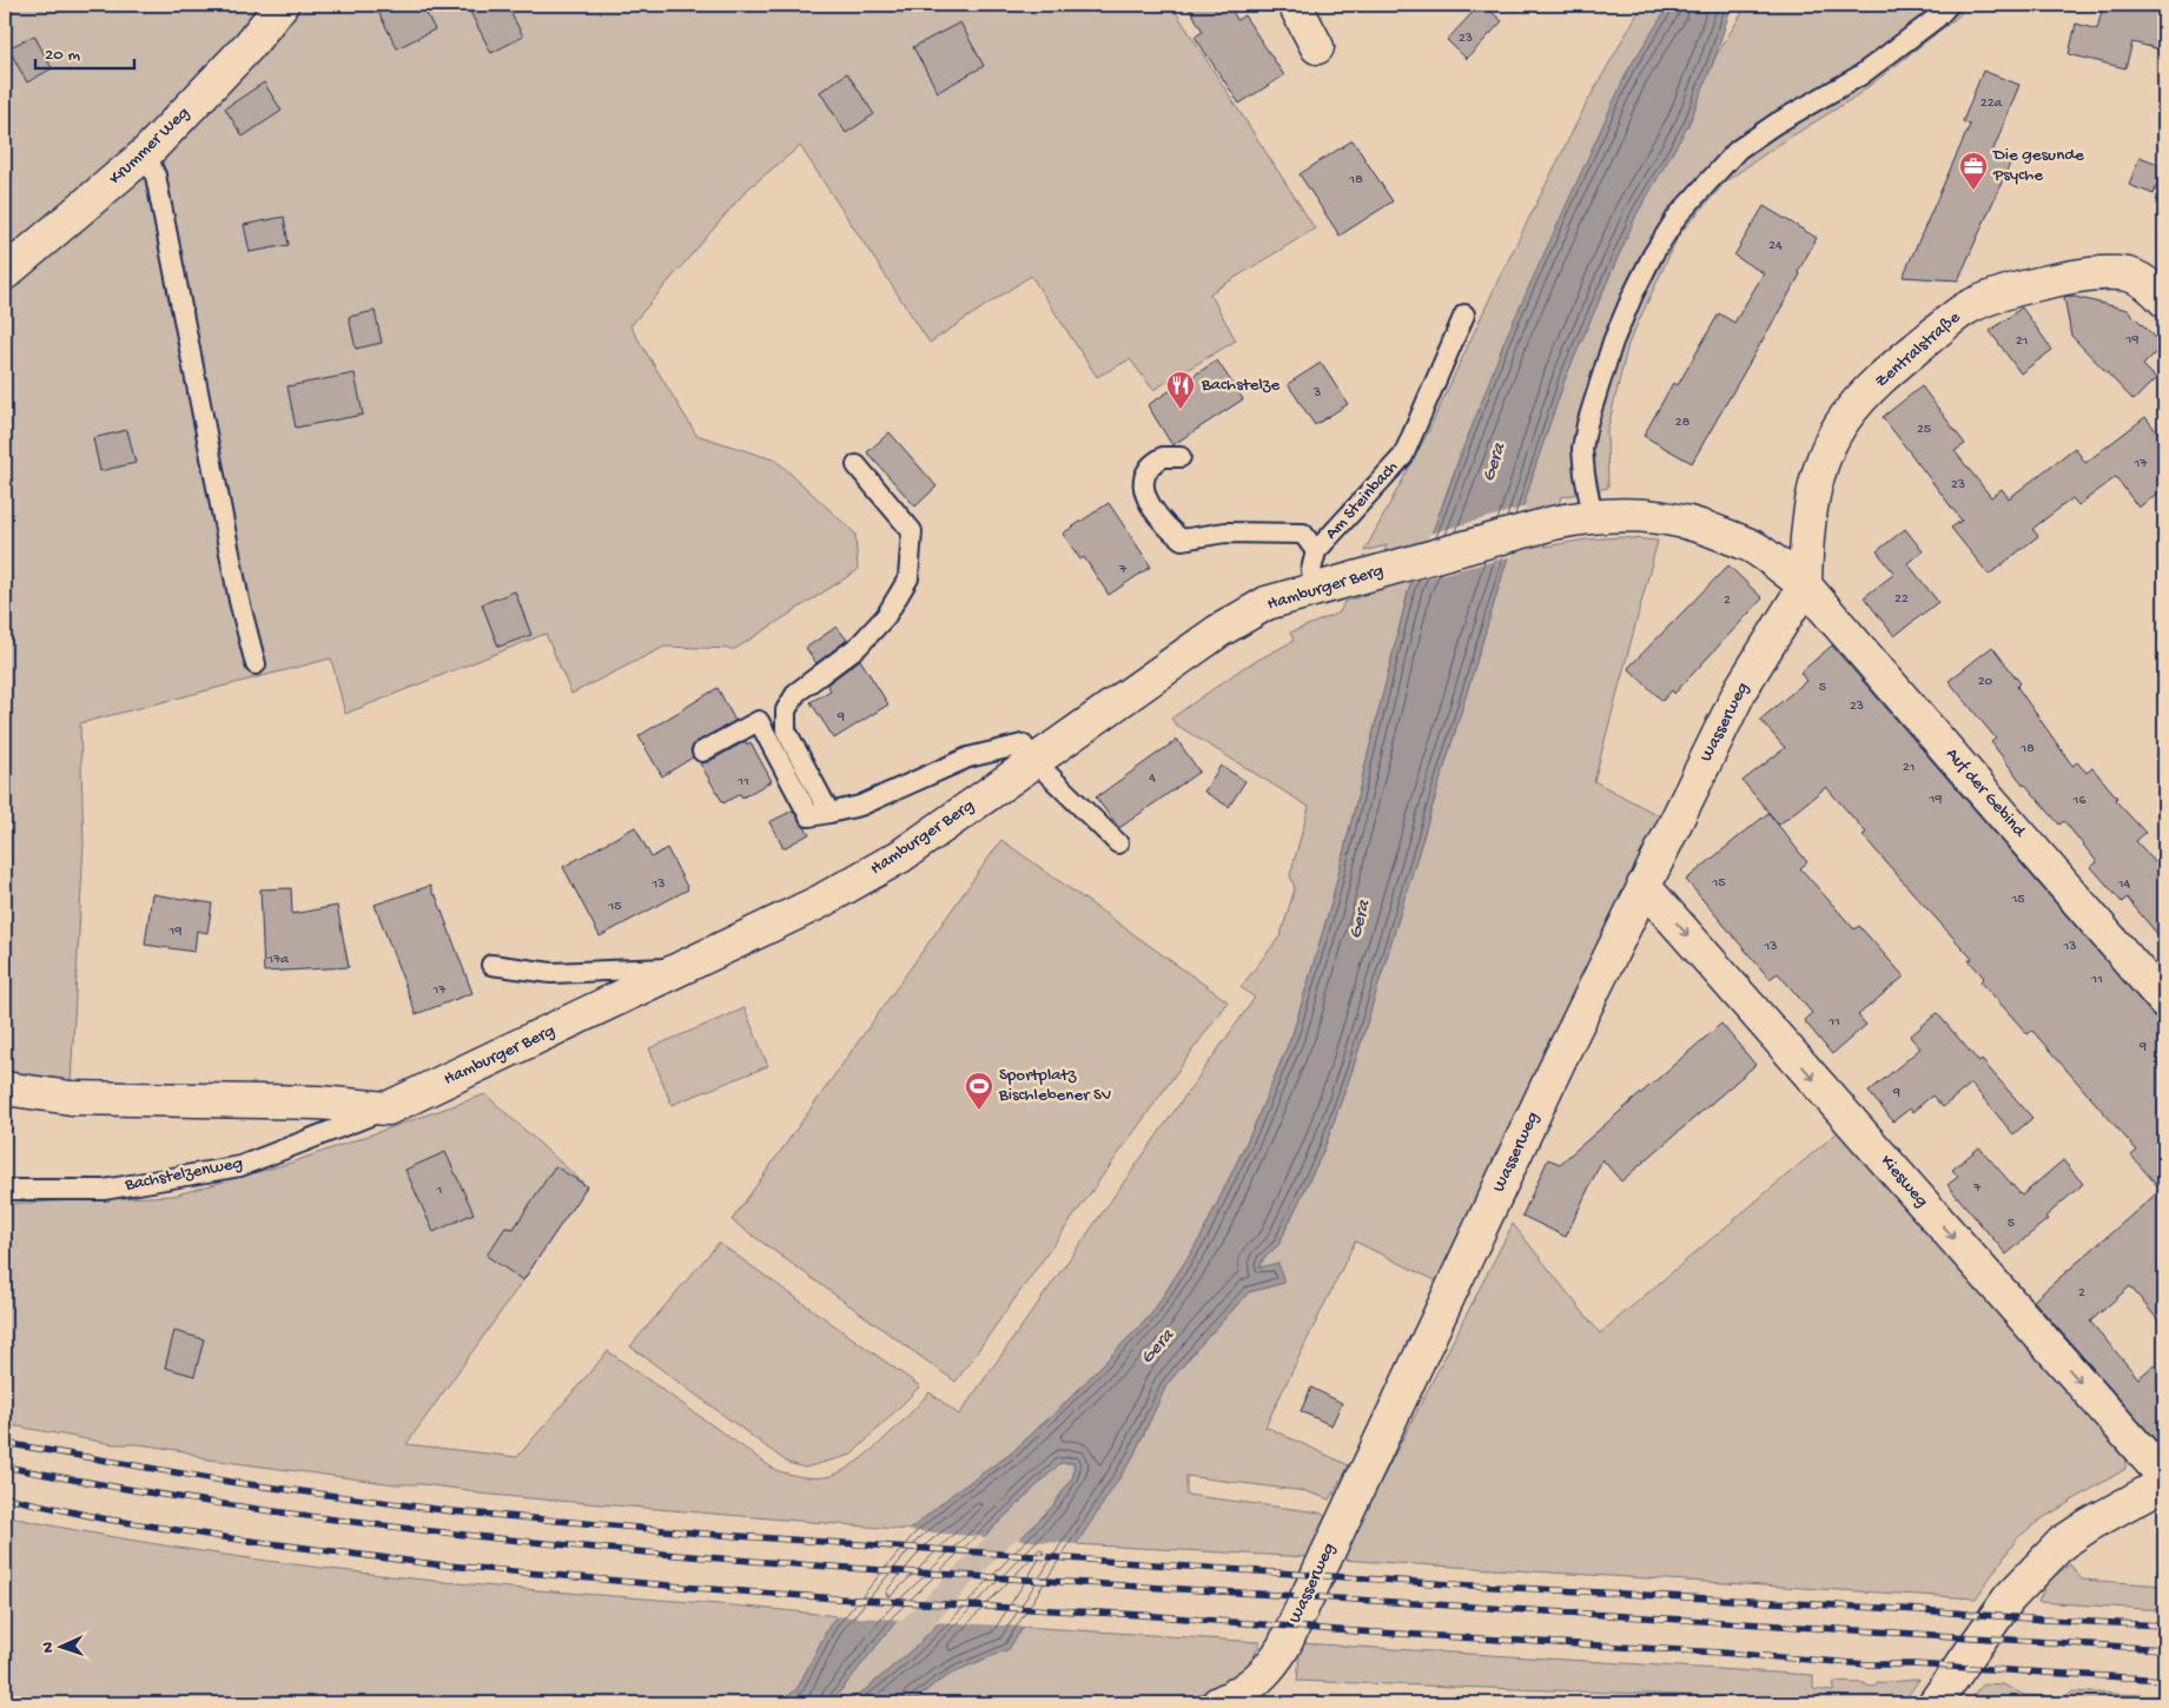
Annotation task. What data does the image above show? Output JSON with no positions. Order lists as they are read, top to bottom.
{
  "streets": {
    "street": [
      "Krummer Weg",
      "Zentralstraße",
      "Hamburger Berg",
      "Wasserweg",
      "Auf der Gebind",
      "Kiesweg"
    ],
    "lane": ["Am Steinbach", "Bachstelzenweg"]
  },
  "crossings": [
    ["Zentralstraße", "Hamburger Berg"],
    ["Zentralstraße", "Wasserweg"],
    ["Zentralstraße", "Auf der Gebind"],
    ["Am Steinbach", "Hamburger Berg"],
    ["Hamburger Berg", "Wasserweg"],
    ["Hamburger Berg", "Auf der Gebind"],
    ["Hamburger Berg", "Bachstelzenweg"],
    ["Wasserweg", "Auf der Gebind"],
    ["Wasserweg", "Kiesweg"]
  ],
  "one_way": ["Kiesweg"],
  "water": ["Gera"],
  "places": {
    "office": ["Die gesunde Psyche"],
    "restaurant": ["Bachstelze"],
    "sports": ["Sportplatz Bischlebener SV"]
  },
  "house_numbers": [
    "23",
    "22a",
    "18",
    "24",
    "19",
    "21",
    "3",
    "28",
    "25",
    "17",
    "23",
    "7",
    "22",
    "2",
    "20",
    "5",
    "23",
    "9",
    "18",
    "21",
    "4",
    "11",
    "19",
    "16",
    "15",
    "13",
    "14",
    "15",
    "15",
    "19",
    "13",
    "13",
    "17a",
    "11",
    "17",
    "11",
    "9",
    "9",
    "7",
    "1",
    "5",
    "2"
  ],
  "scale_bar": "20 m",
  "north": "left"
}
